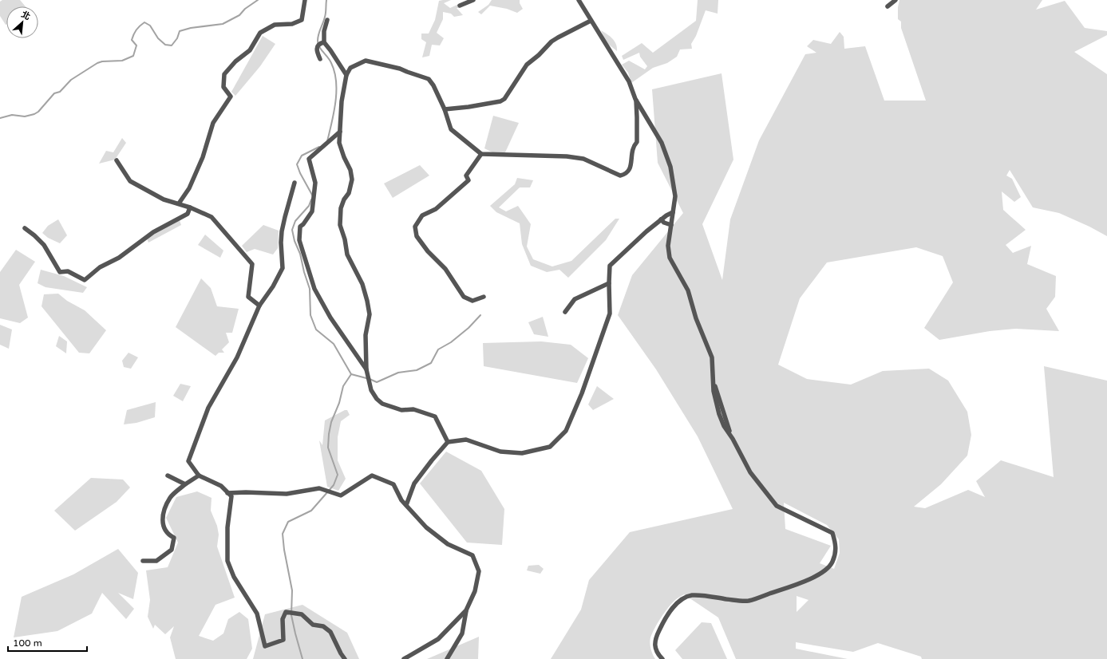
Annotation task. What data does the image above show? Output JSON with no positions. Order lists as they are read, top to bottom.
{
  "scale_bar": "100 m",
  "north": "top right"
}
